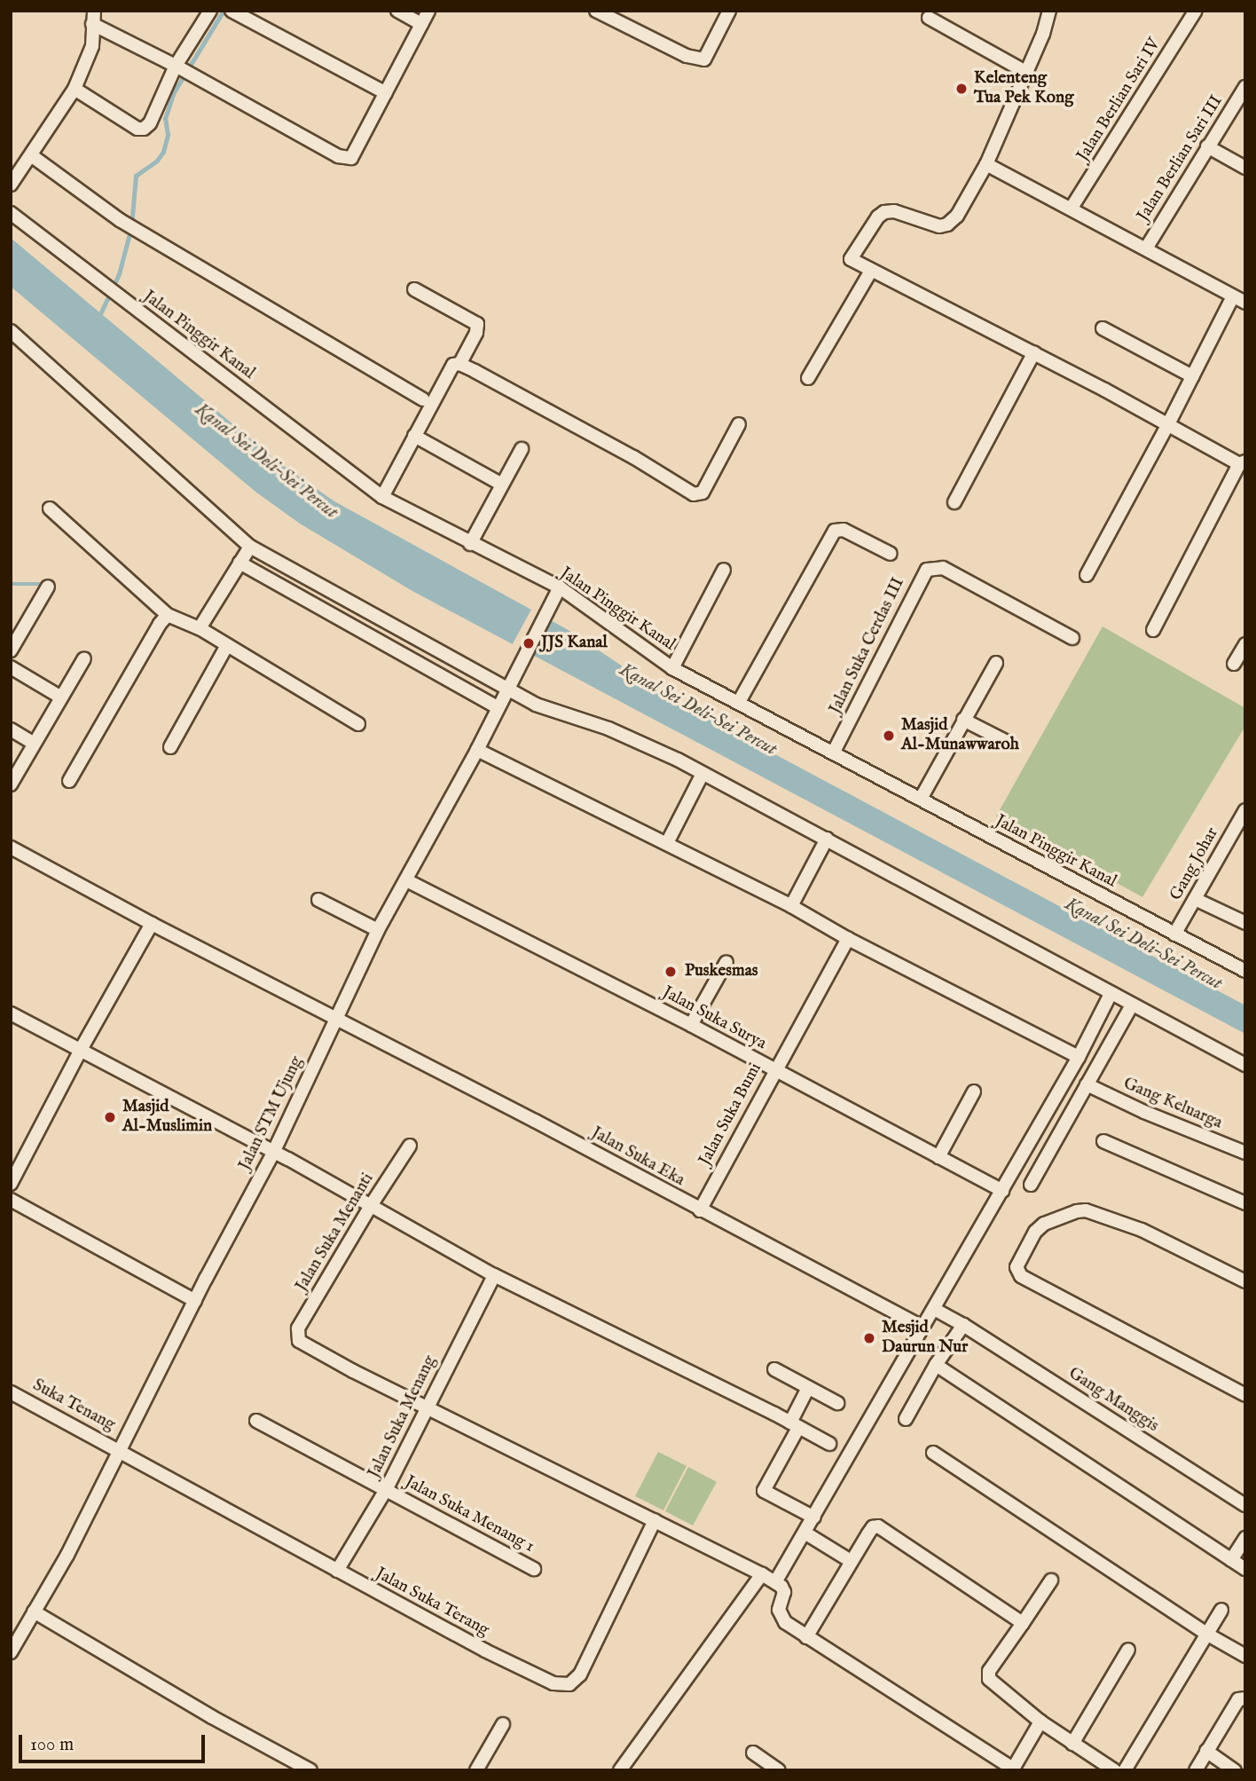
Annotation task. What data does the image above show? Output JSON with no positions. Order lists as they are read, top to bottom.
{
  "streets": {
    "street": [
      "Jalan Berlian Sari IV",
      "Jalan Berlian Sari III",
      "Jalan Pinggir Kanal",
      "Jalan Suka Cerdas III",
      "Gang Johar",
      "Jalan Suka Surya",
      "Gang Keluarga",
      "Jalan STM Ujung",
      "Jalan Suka Bumi",
      "Jalan Suka Eka",
      "Jalan Suka Menanti",
      "Gang Manggis",
      "Suka Tenang",
      "Jalan Suka Menang",
      "Jalan Suka Menang 1",
      "Jalan Suka Terang"
    ]
  },
  "crossings": [
    ["Jalan Pinggir Kanal", "Jalan Suka Cerdas III"],
    ["Jalan Pinggir Kanal", "Gang Johar"],
    ["Jalan Pinggir Kanal", "Jalan STM Ujung"],
    ["Jalan Suka Surya", "Jalan STM Ujung"],
    ["Jalan Suka Surya", "Jalan Suka Bumi"],
    ["Jalan STM Ujung", "Jalan Suka Eka"],
    ["Jalan STM Ujung", "Suka Tenang"],
    ["Jalan STM Ujung", "Jalan Suka Terang"],
    ["Jalan Suka Bumi", "Jalan Suka Eka"],
    ["Jalan Suka Menanti", "Jalan Suka Menang"],
    ["Suka Tenang", "Jalan Suka Terang"],
    ["Jalan Suka Menang", "Jalan Suka Menang 1"],
    ["Jalan Suka Menang", "Jalan Suka Terang"]
  ],
  "water": ["Kanal Sei Deli–Sei Percut"],
  "places": [
    "Kelenteng Tua Pek Kong",
    "JJS Kanal",
    "Masjid Al-Munawwaroh",
    "Puskesmas",
    "Masjid Al-Muslimin",
    "Mesjid Daurun Nur"
  ],
  "scale_bar": "100 m"
}
